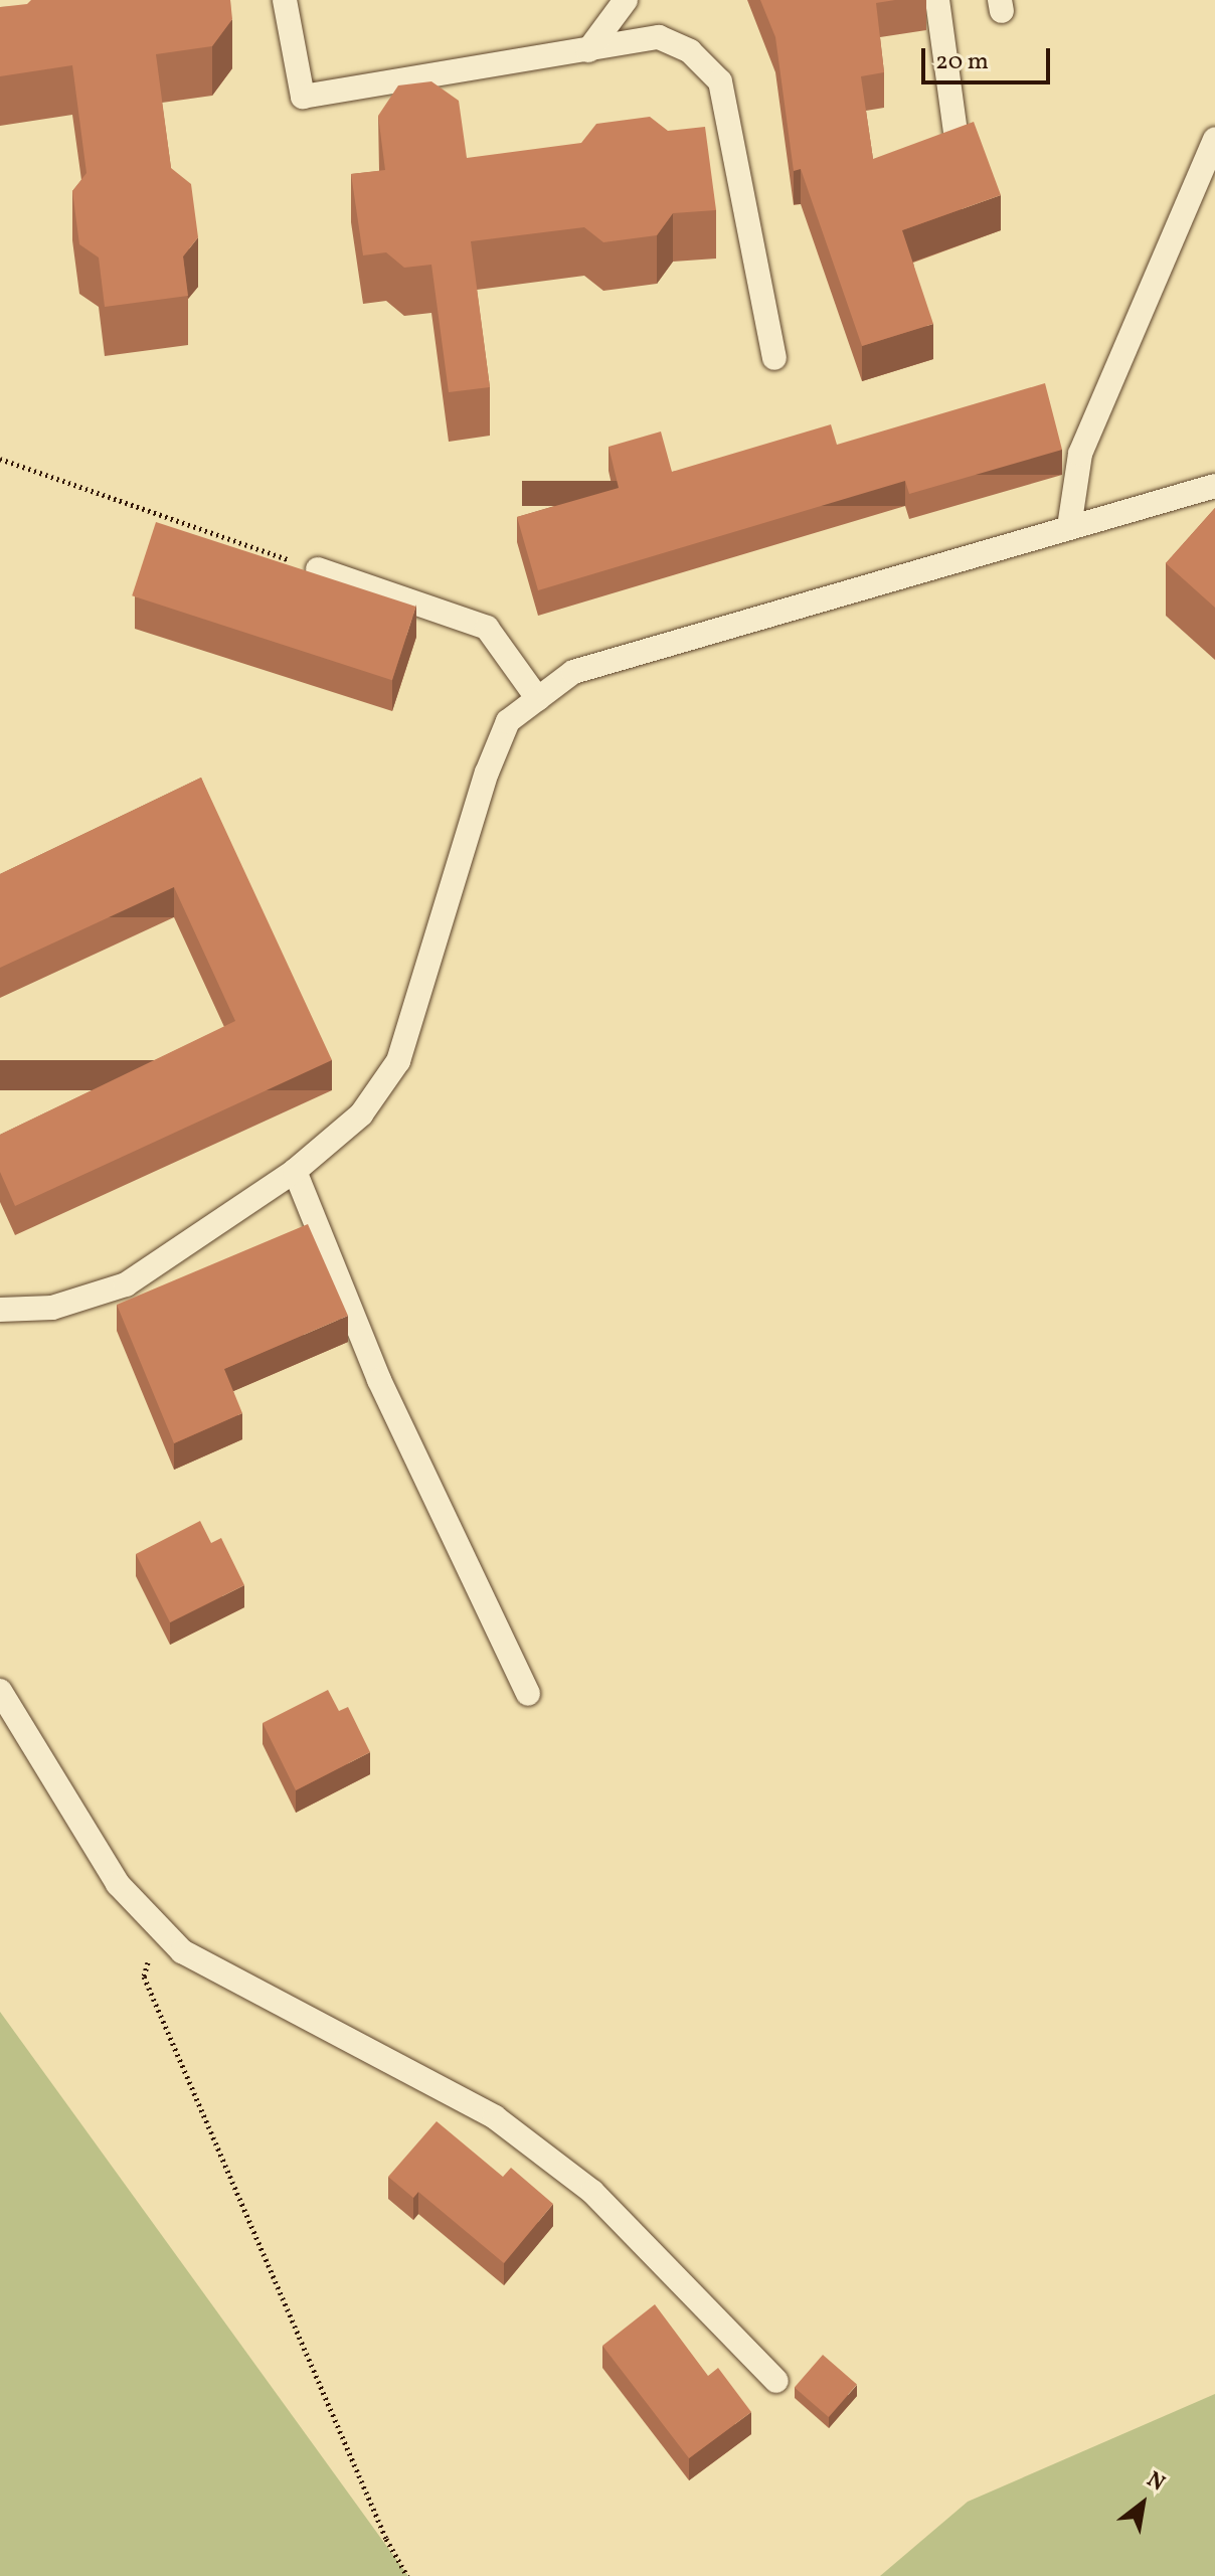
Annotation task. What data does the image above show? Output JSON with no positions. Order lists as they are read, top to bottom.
{
  "scale_bar": "20 m",
  "north": "top right"
}
